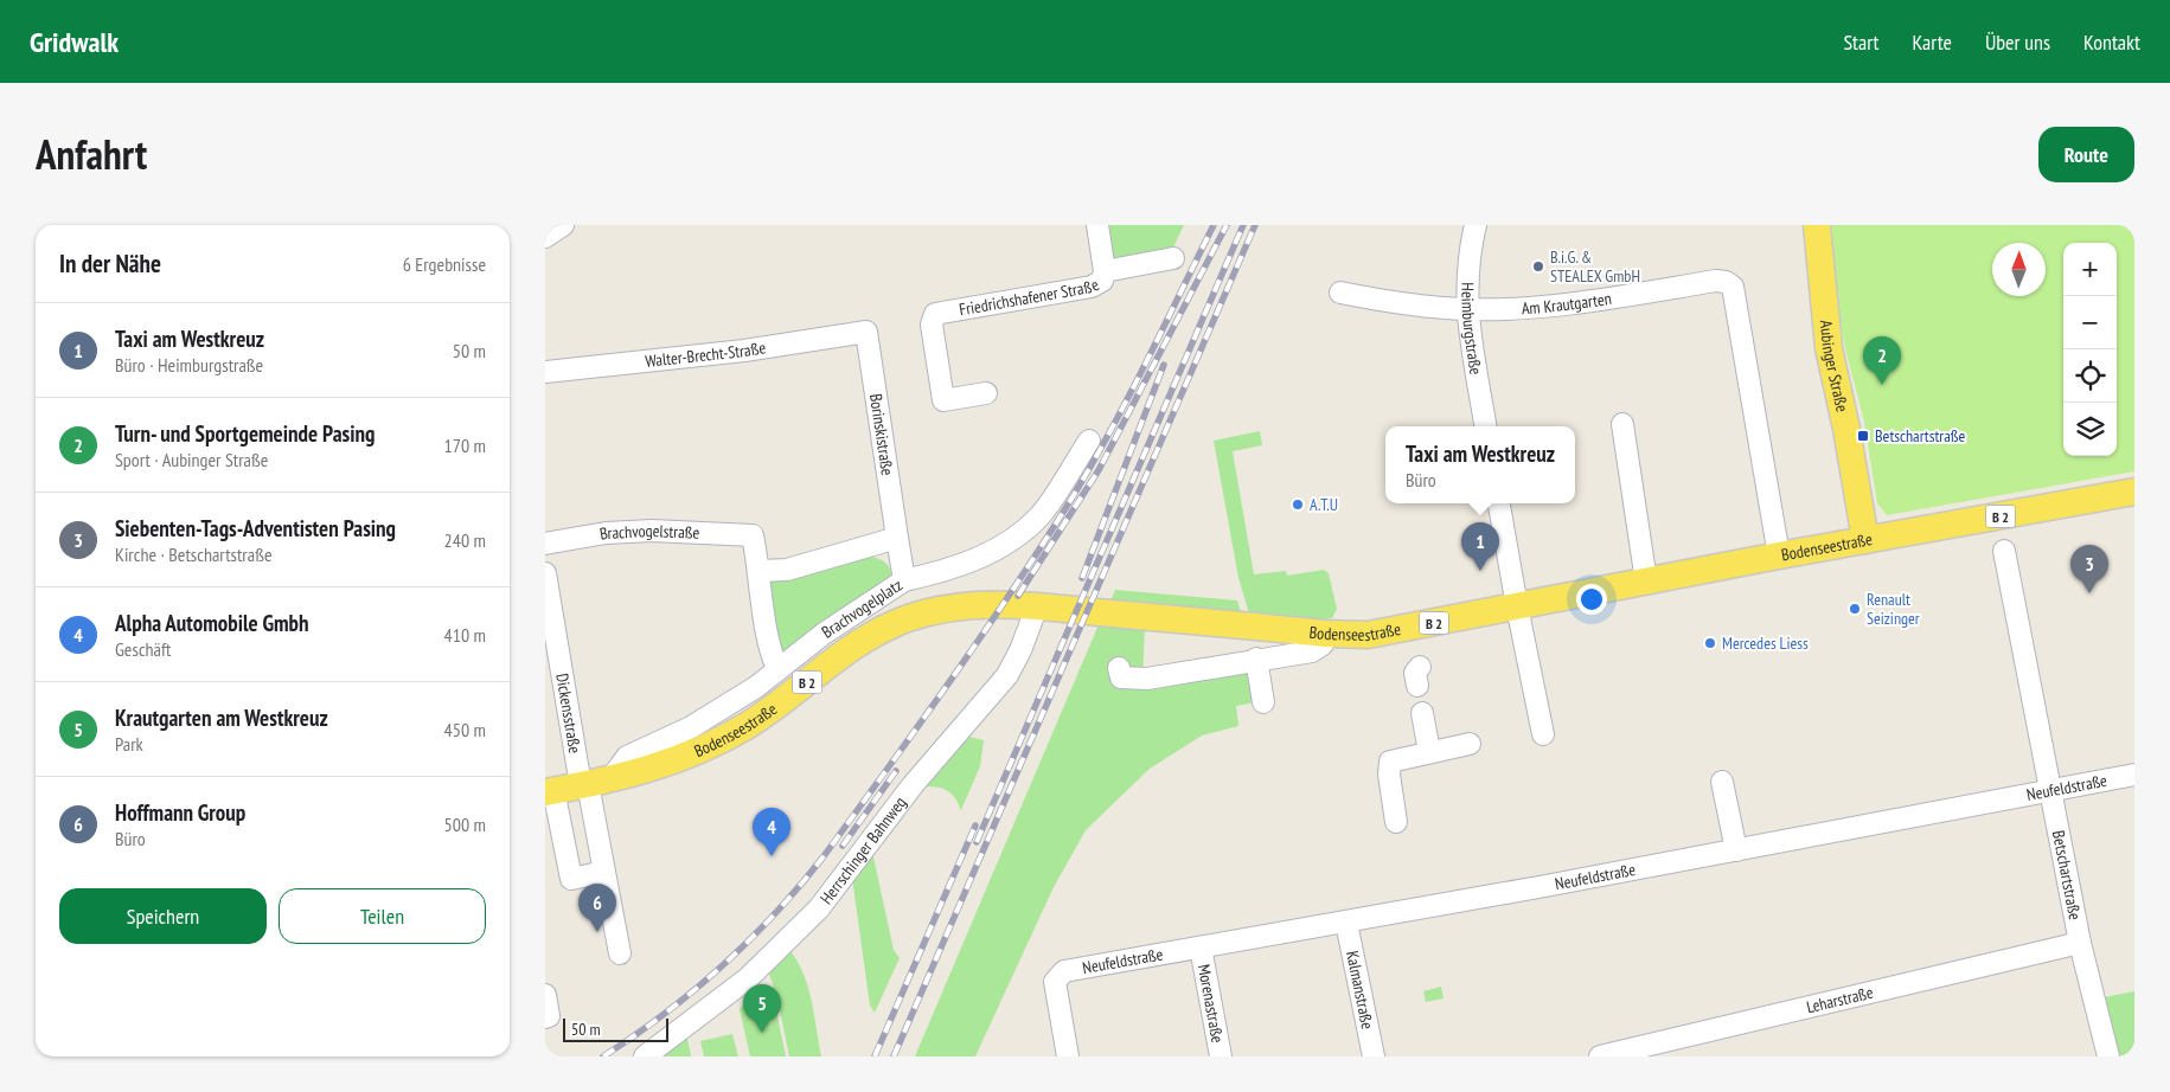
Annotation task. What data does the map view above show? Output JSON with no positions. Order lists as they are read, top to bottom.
{
  "streets": {
    "main road": ["Aubinger Straße", "B 2", "Bodenseestraße"],
    "street": [
      "Friedrichshafener Straße",
      "Am Krautgarten",
      "Heimburgstraße",
      "Walter-Brecht-Straße",
      "Borinskistraße",
      "Brachvogelstraße",
      "Brachvogelplatz",
      "Dickensstraße",
      "Neufeldstraße",
      "Herrschinger Bahnweg",
      "Betschartstraße",
      "Kalmanstraße",
      "Leharstraße",
      "Morenastraße"
    ]
  },
  "crossings": [
    ["Am Krautgarten", "Heimburgstraße"],
    ["Am Krautgarten", "Bodenseestraße"],
    ["Walter-Brecht-Straße", "Borinskistraße"],
    ["Aubinger Straße", "Bodenseestraße"],
    ["Borinskistraße", "Brachvogelplatz"],
    ["Bodenseestraße", "Brachvogelplatz"],
    ["Bodenseestraße", "Dickensstraße"],
    ["Bodenseestraße", "Herrschinger Bahnweg"],
    ["Neufeldstraße", "Betschartstraße"],
    ["Neufeldstraße", "Kalmanstraße"],
    ["Neufeldstraße", "Morenastraße"],
    ["Betschartstraße", "Leharstraße"]
  ],
  "places": {
    "other": [
      "B.i.G. & STEALEX GmbH",
      "A.T.U",
      "Renault Seizinger",
      "Mercedes Liess"
    ],
    "transit": ["Betschartstraße"]
  },
  "scale_bar": "50 m",
  "north": "top",
  "page": {
    "header": "Gridwalk",
    "nav": [
      "Start",
      "Karte",
      "Über uns",
      "Kontakt"
    ],
    "title": "Anfahrt",
    "buttons": [
      "Route",
      ["Speichern", "Teilen"]
    ],
    "heading": ["In der Nähe", "6 Ergebnisse"],
    "map_buttons": ["+", "−"],
    "list": [
      {
        "mark": "1",
        "name": "Taxi am Westkreuz",
        "note": "Büro · Heimburgstraße",
        "value": "50 m"
      },
      {
        "mark": "2",
        "name": "Turn- und Sportgemeinde Pasing",
        "note": "Sport · Aubinger Straße",
        "value": "170 m"
      },
      {
        "mark": "3",
        "name": "Siebenten-Tags-Adventisten Pasing",
        "note": "Kirche · Betschartstraße",
        "value": "240 m"
      },
      {
        "mark": "4",
        "name": "Alpha Automobile Gmbh",
        "note": "Geschäft",
        "value": "410 m"
      },
      {
        "mark": "5",
        "name": "Krautgarten am Westkreuz",
        "note": "Park",
        "value": "450 m"
      },
      {
        "mark": "6",
        "name": "Hoffmann Group",
        "note": "Büro",
        "value": "500 m"
      }
    ],
    "pins": [
      "2",
      "1",
      "3",
      "4",
      "6",
      "5"
    ],
    "popup": ["Taxi am Westkreuz", "Büro"],
    "scale": "50 m"
  }
}
